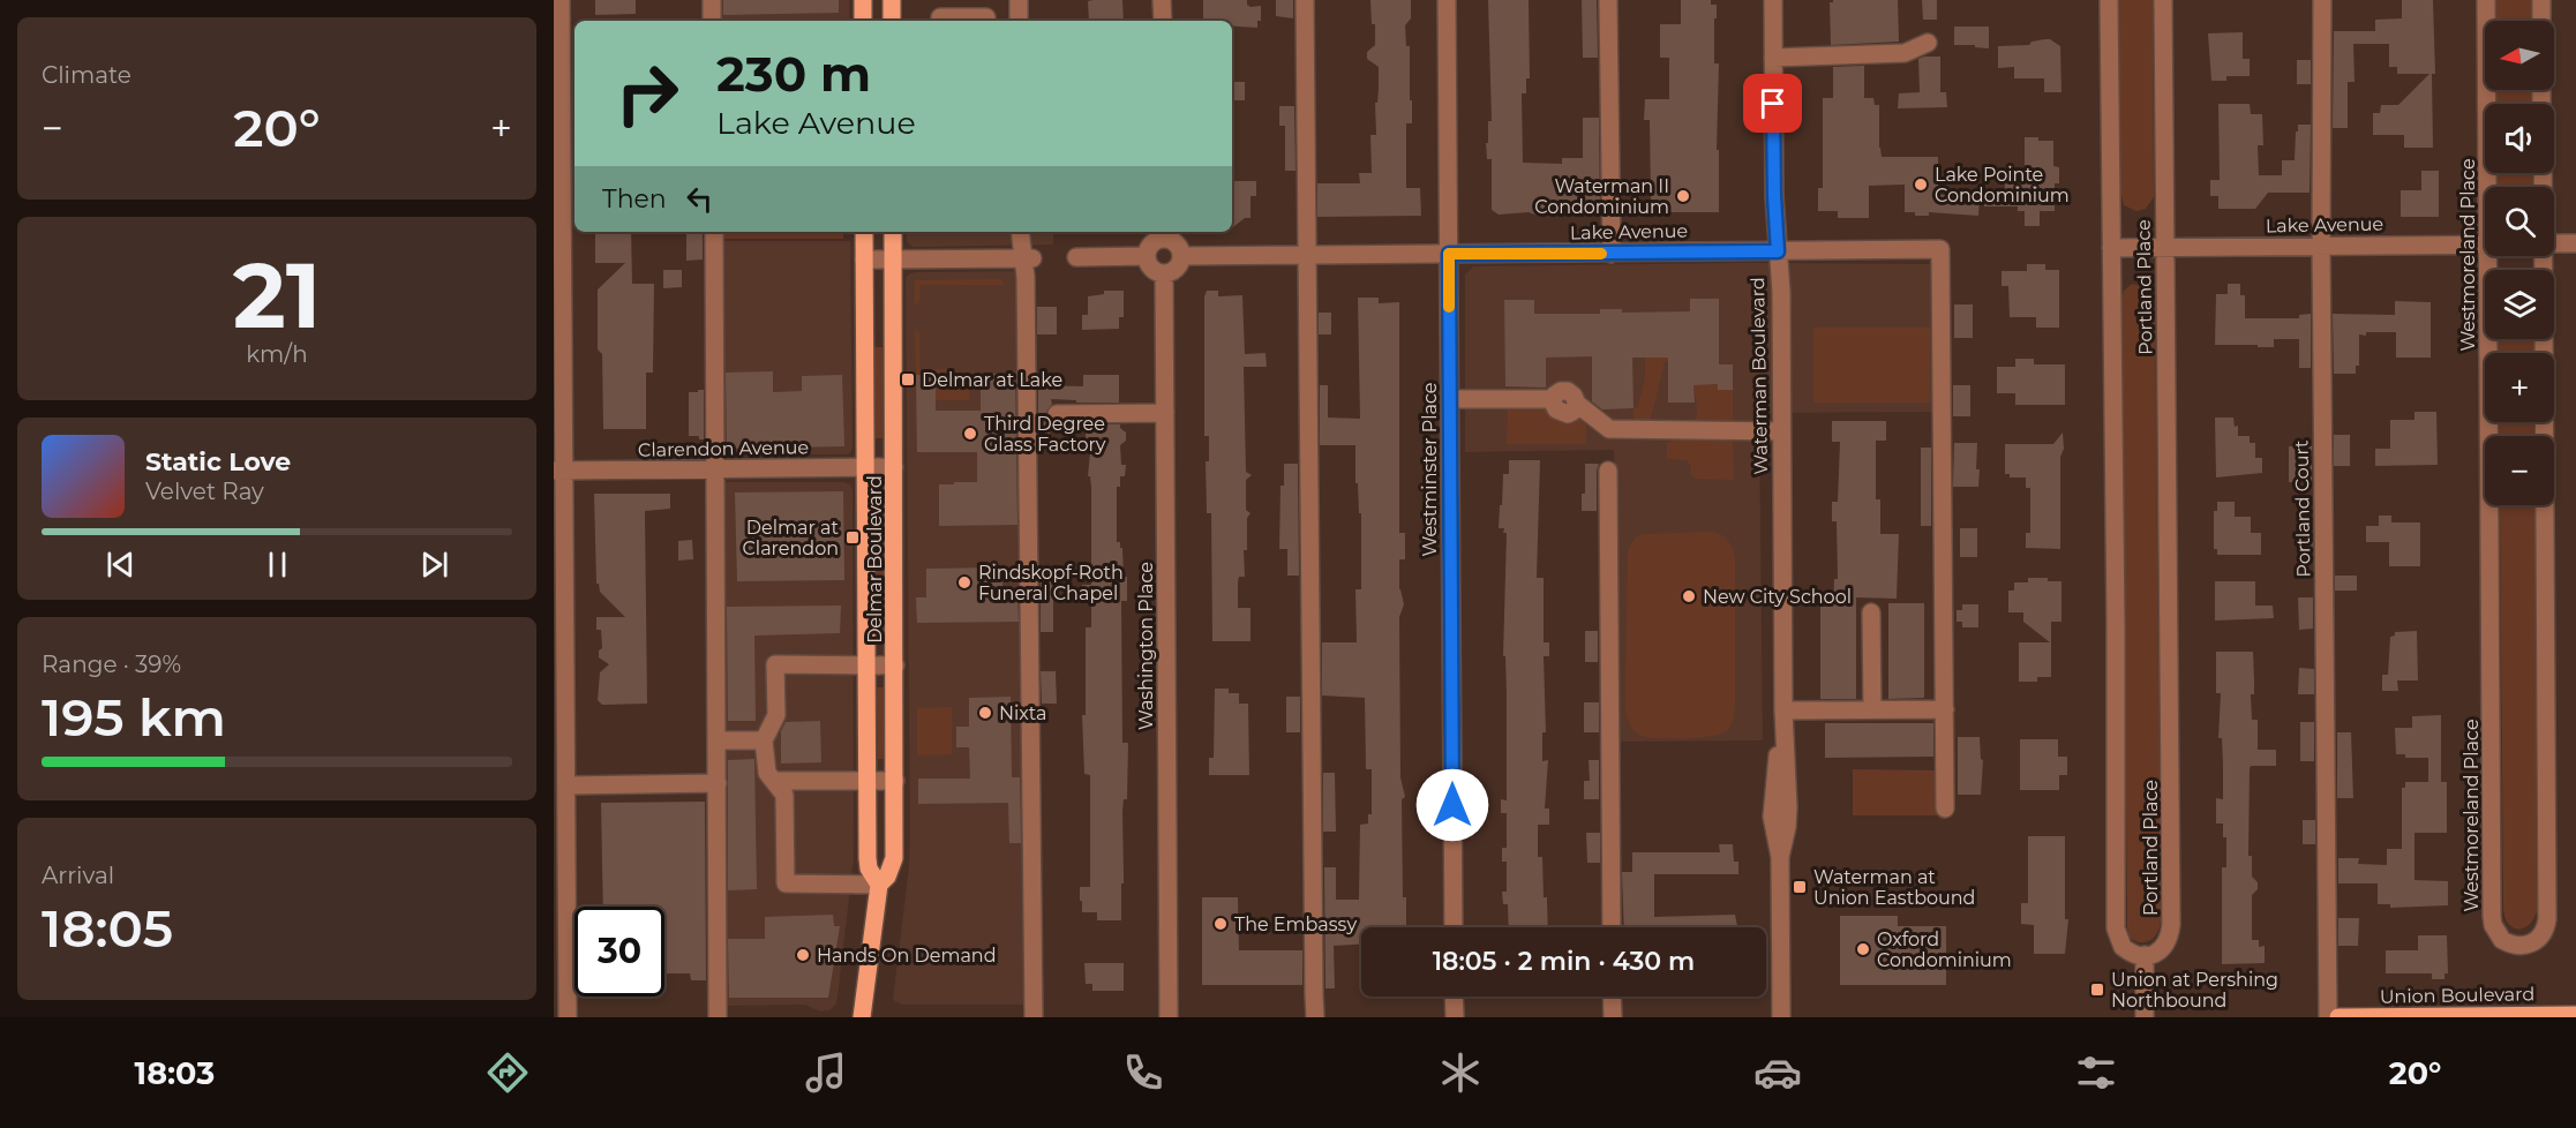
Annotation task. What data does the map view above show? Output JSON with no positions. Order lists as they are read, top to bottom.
{
  "streets": {
    "main road": ["Delmar Boulevard", "Union Boulevard"],
    "street": [
      "Lake Avenue",
      "Westmoreland Place",
      "Portland Place",
      "Waterman Boulevard",
      "Clarendon Avenue",
      "Westminster Place",
      "Portland Court",
      "Washington Place"
    ]
  },
  "crossings": [
    ["Lake Avenue", "Portland Place"],
    ["Lake Avenue", "Waterman Boulevard"],
    ["Lake Avenue", "Westminster Place"],
    ["Lake Avenue", "Portland Court"],
    ["Lake Avenue", "Washington Place"],
    ["Clarendon Avenue", "Delmar Boulevard"]
  ],
  "places": {
    "other": [
      "Lake Pointe Condominium",
      "Waterman II Condominium",
      "Third Degree Glass Factory",
      "Rindskopf-Roth Funeral Chapel",
      "New City School",
      "Nixta",
      "The Embassy",
      "Oxford Condominium",
      "Hands On Demand"
    ],
    "transit": [
      "Delmar at Lake",
      "Delmar at Clarendon",
      "Waterman at Union Eastbound",
      "Union at Pershing Northbound"
    ]
  },
  "north": "left",
  "page": {
    "tile": [
      "Climate",
      ["21", "km/h"],
      ["Range · 39%", "195 km"],
      ["Arrival", "18:05"]
    ],
    "map_buttons": ["+", "−"],
    "turn": ["230 m", "Lake Avenue"],
    "heat": ["−", "20°", "+"],
    "then": "Then",
    "song": ["Static Love", "Velvet Ray"],
    "limit": "30",
    "trip": "18:05 · 2 min · 430 m",
    "tabs": ["18:03", "20°"]
  }
}
